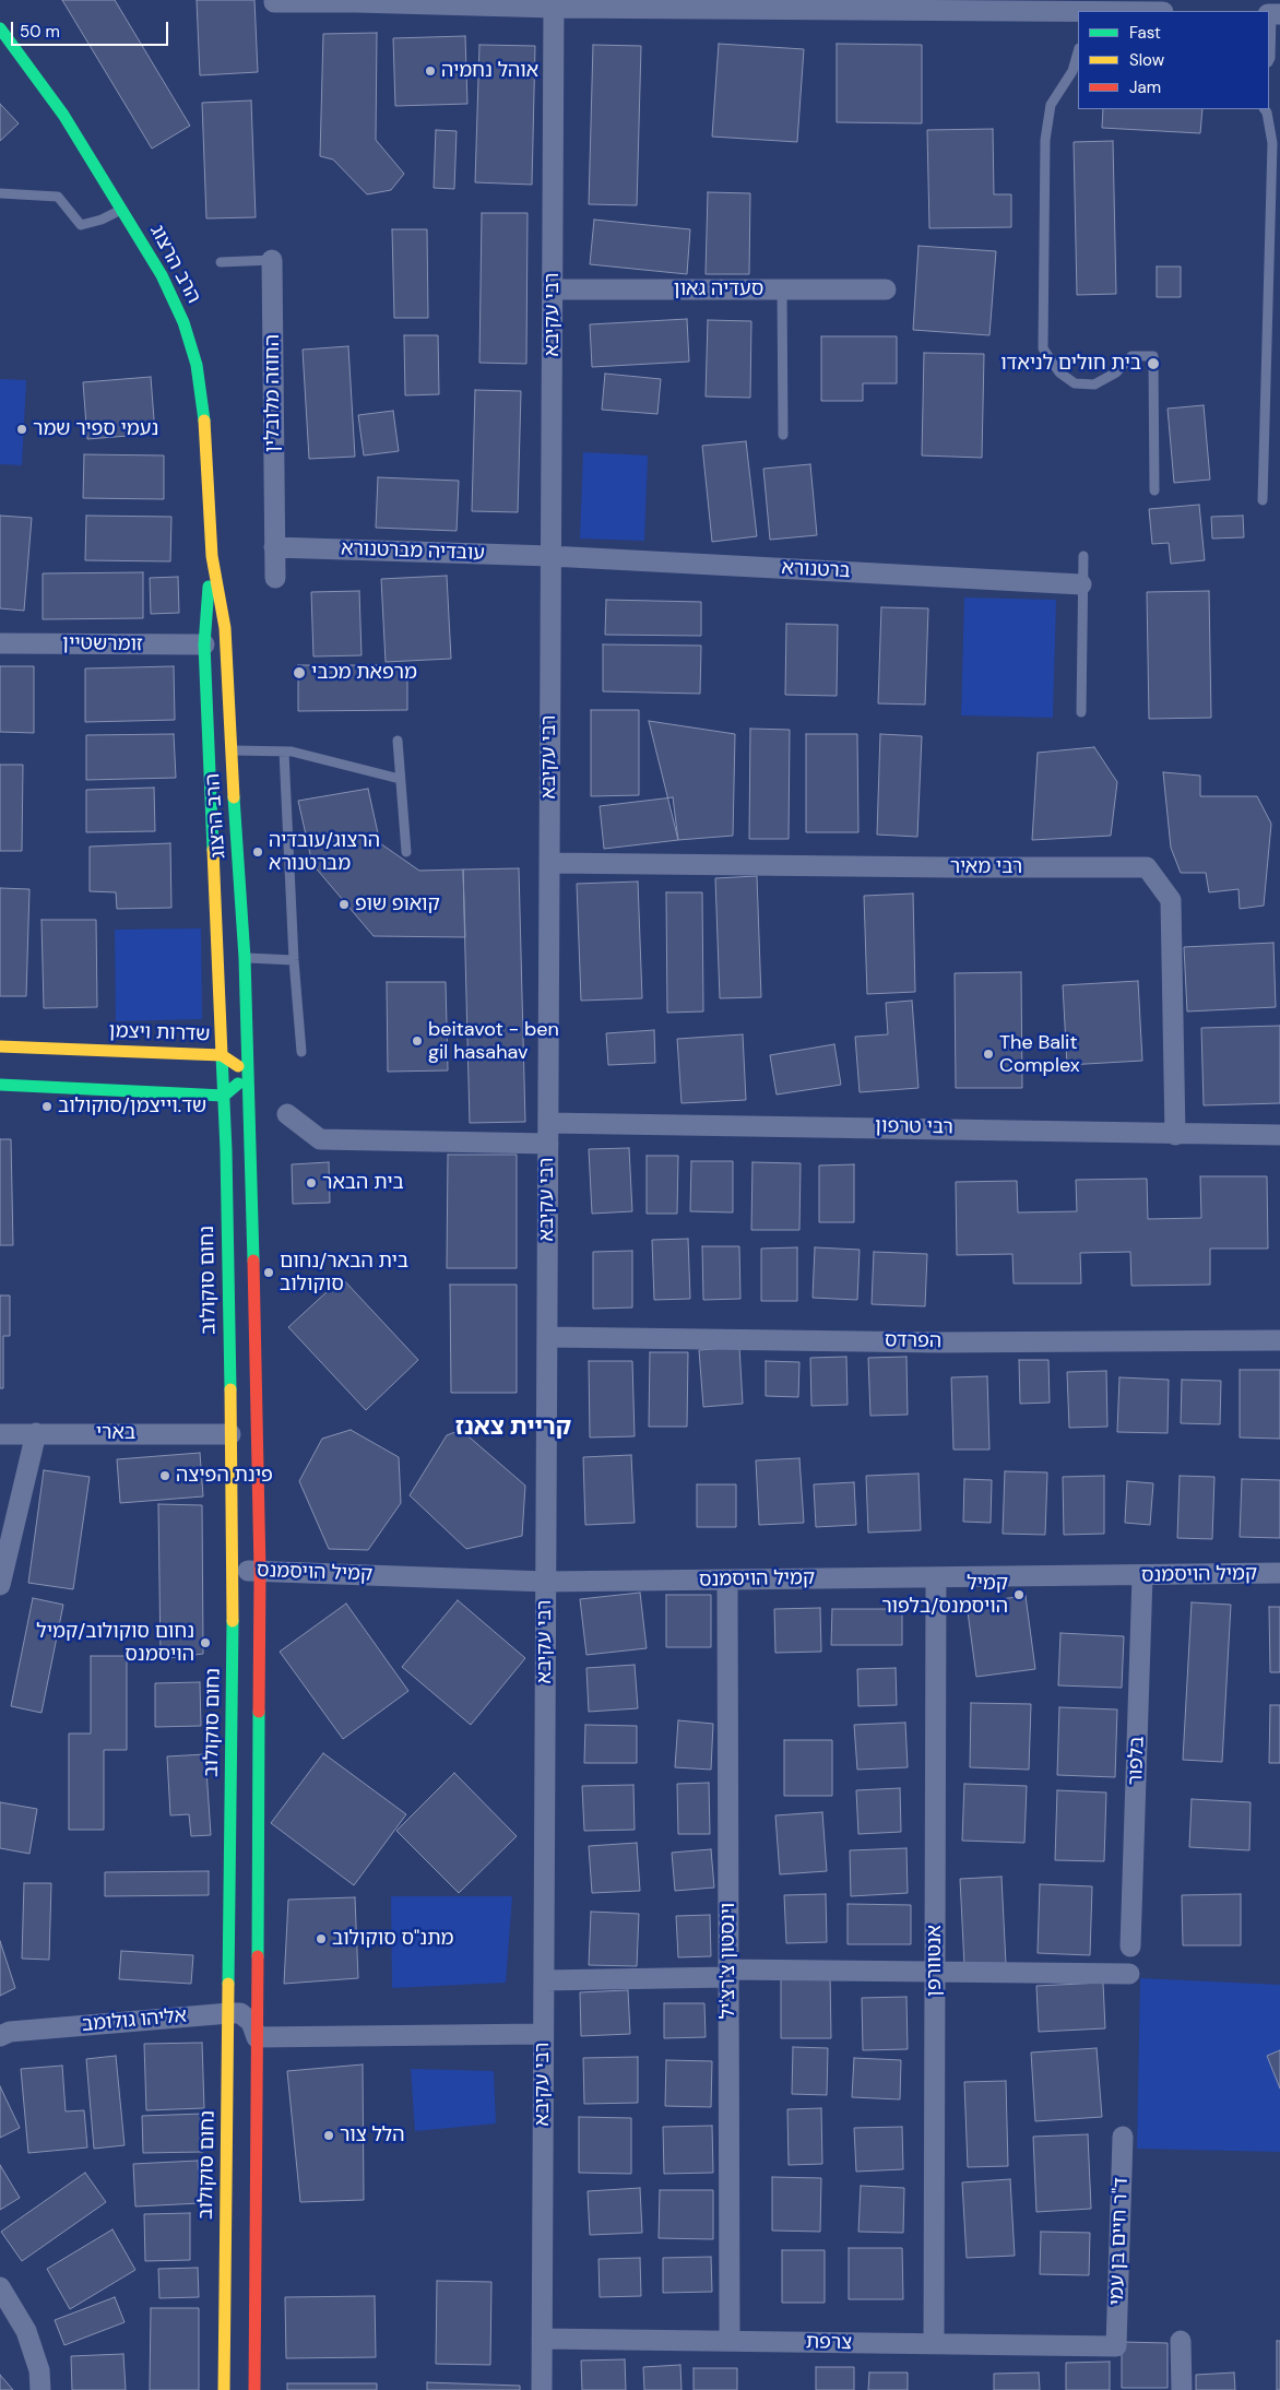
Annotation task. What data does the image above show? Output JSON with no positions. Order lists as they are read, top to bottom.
{
  "streets": {
    "main road": ["הרב הרצוג", "שדרות ויצמן", "נחום סוקולוב"],
    "street": [
      "סעדיה גאון",
      "רבי עקיבא",
      "החוזה מלובלין",
      "עובדיה מברטנורא",
      "ברטנורא",
      "זומרשטיין",
      "רבי מאיר",
      "רבי טרפון",
      "הפרדס",
      "בארי",
      "קמיל הויסמנס",
      "בלפור",
      "וינסטון צ'רצ'יל",
      "אנטוורפן",
      "אליהו גולומב",
      "ד\"ר חיים בן עמי",
      "צרפת"
    ]
  },
  "crossings": [
    ["הרב הרצוג", "זומרשטיין"],
    ["הרב הרצוג", "שדרות ויצמן"],
    ["הרב הרצוג", "נחום סוקולוב"],
    ["סעדיה גאון", "רבי עקיבא"],
    ["רבי עקיבא", "עובדיה מברטנורא"],
    ["רבי עקיבא", "ברטנורא"],
    ["רבי עקיבא", "רבי מאיר"],
    ["רבי עקיבא", "רבי טרפון"],
    ["רבי עקיבא", "הפרדס"],
    ["רבי עקיבא", "קמיל הויסמנס"],
    ["רבי עקיבא", "צרפת"],
    ["החוזה מלובלין", "עובדיה מברטנורא"],
    ["עובדיה מברטנורא", "ברטנורא"],
    ["רבי מאיר", "רבי טרפון"],
    ["שדרות ויצמן", "נחום סוקולוב"],
    ["נחום סוקולוב", "בארי"],
    ["נחום סוקולוב", "קמיל הויסמנס"],
    ["נחום סוקולוב", "אליהו גולומב"],
    ["קמיל הויסמנס", "בלפור"],
    ["קמיל הויסמנס", "וינסטון צ'רצ'יל"],
    ["קמיל הויסמנס", "אנטוורפן"],
    ["וינסטון צ'רצ'יל", "צרפת"],
    ["אנטוורפן", "צרפת"],
    ["ד\"ר חיים בן עמי", "צרפת"]
  ],
  "districts": ["קריית צאנז"],
  "places": [
    "אוהל נחמיה",
    "בית חולים לניאדו",
    "נעמי ספיר שמר",
    "מרפאת מכבי",
    "הרצוג/עובדיה מברטנורא",
    "קואופ שופ",
    "beitavot - ben gil hasahav",
    "The Balit Complex",
    "שד.וייצמן/סוקולוב",
    "בית הבאר",
    "בית הבאר/נחום סוקולוב",
    "פינת הפיצה",
    "קמיל הויסמנס/בלפור",
    "נחום סוקולוב/קמיל הויסמנס",
    "מתנ\"ס סוקולוב",
    "הלל צור"
  ],
  "legend": ["Fast", "Slow", "Jam"],
  "scale_bar": "50 m"
}
